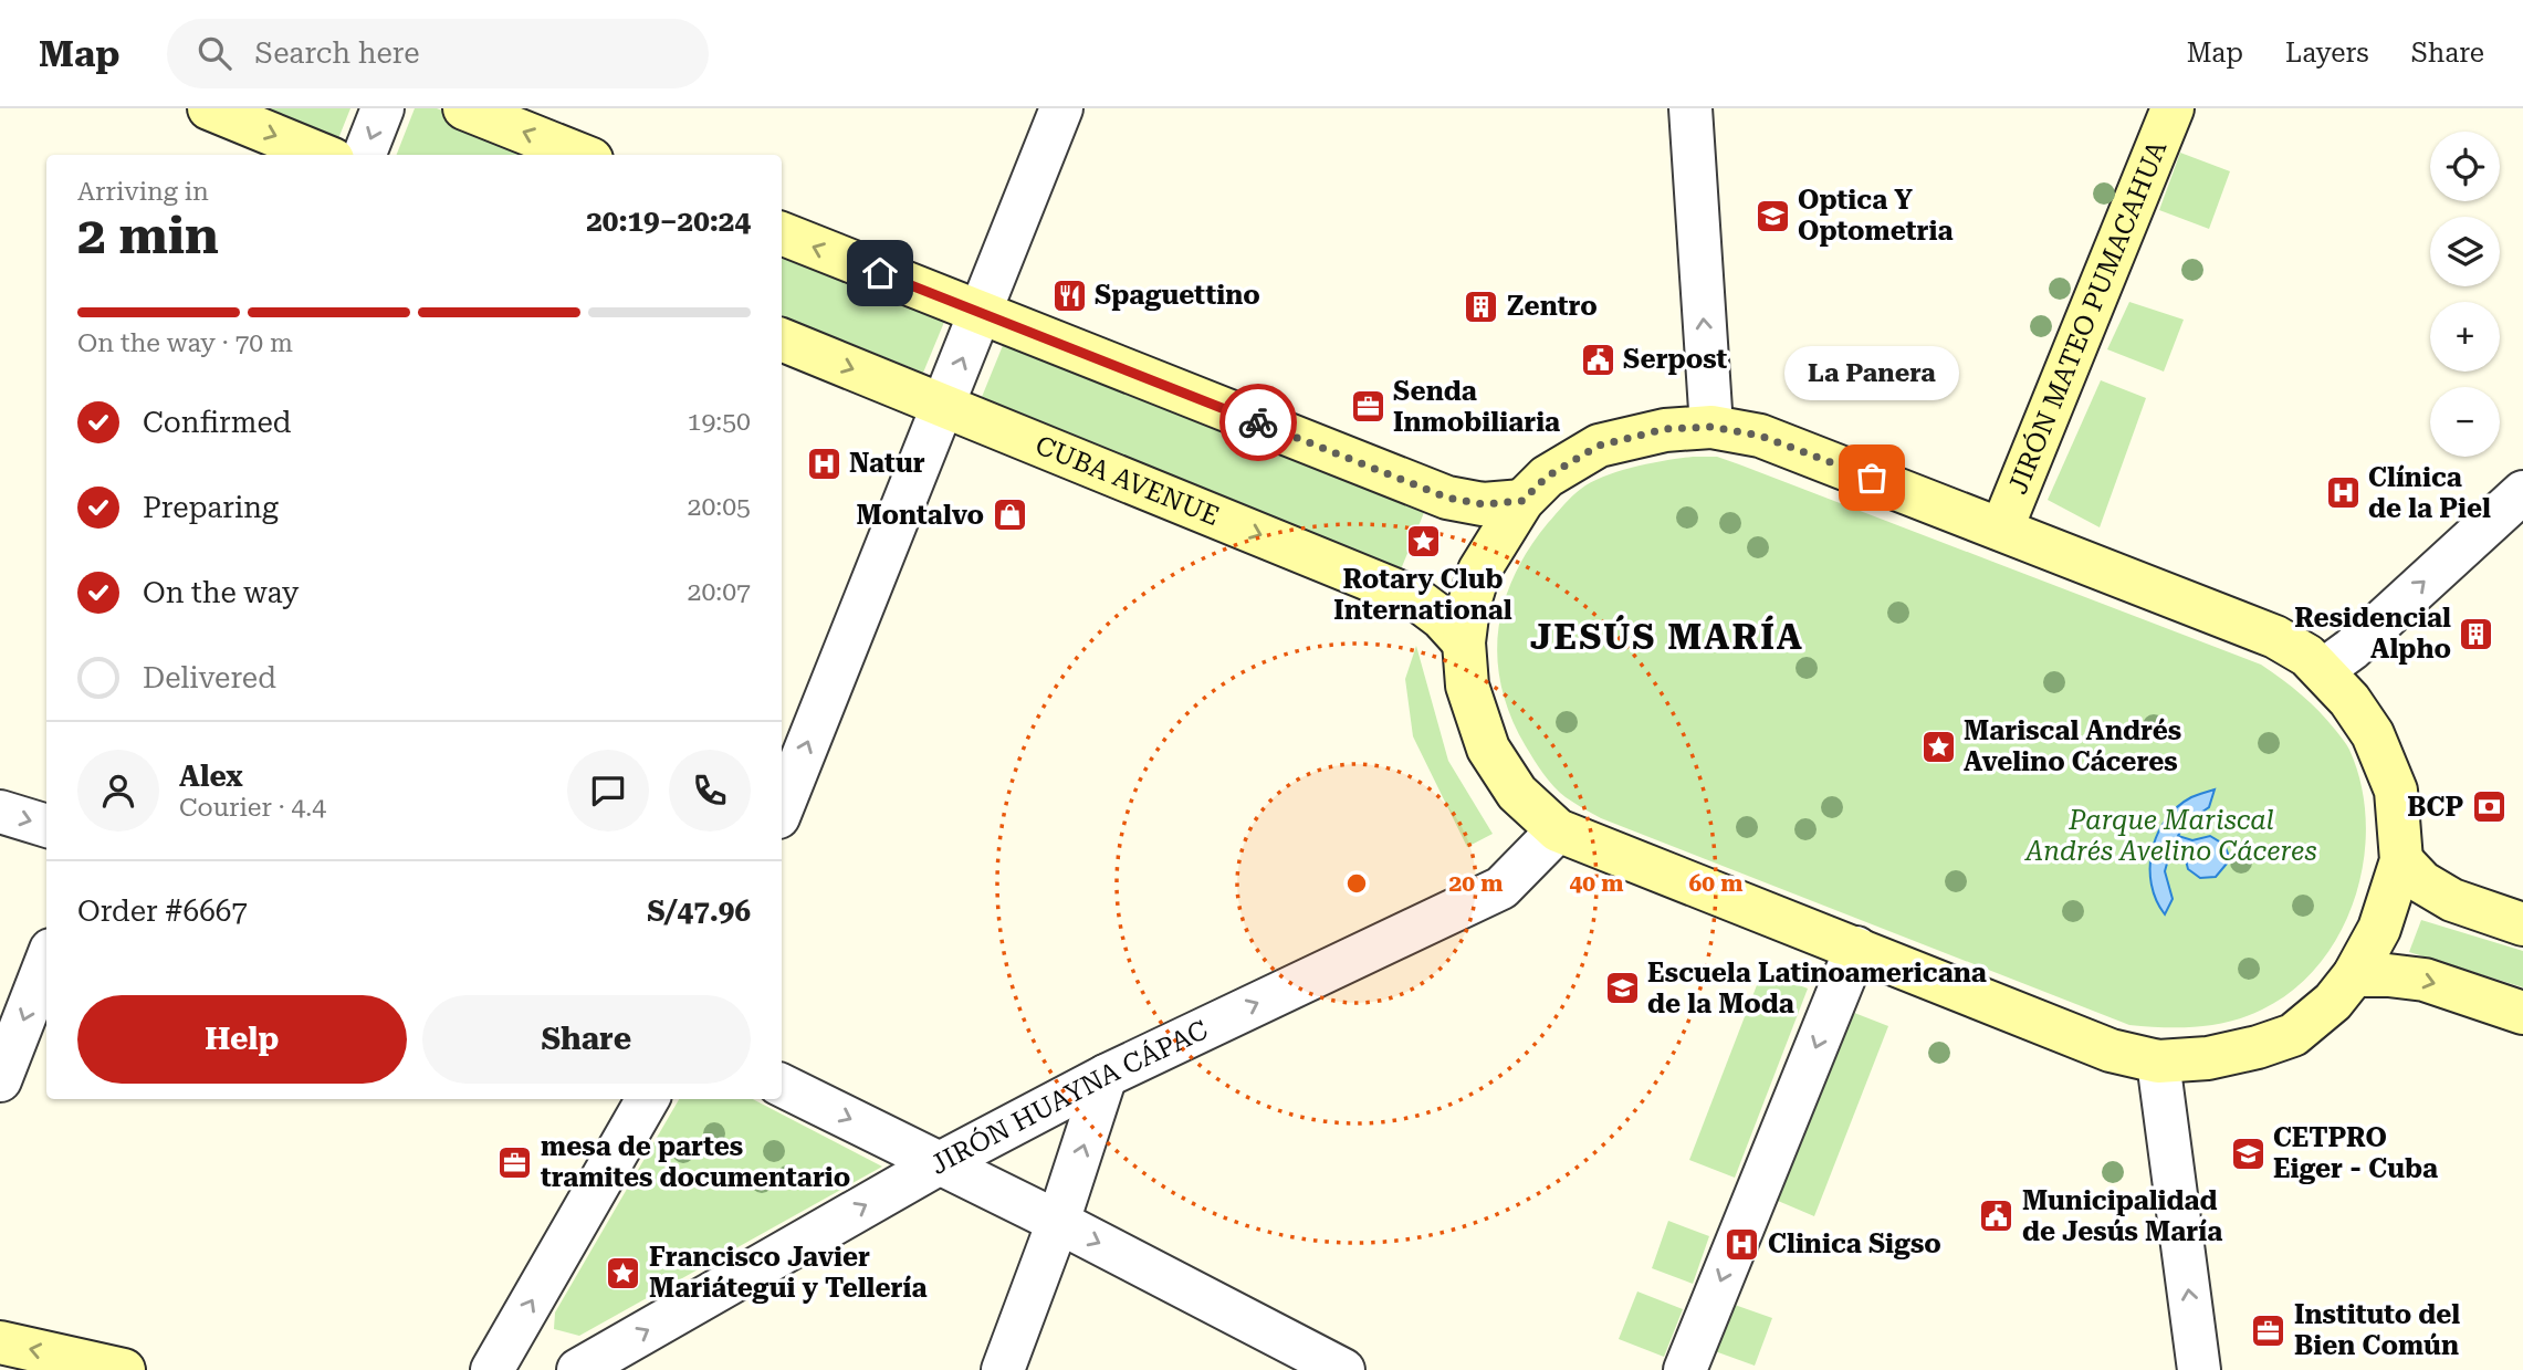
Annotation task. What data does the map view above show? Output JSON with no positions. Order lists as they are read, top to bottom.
{
  "streets": {
    "main road": ["JIRÓN MATEO PUMACAHUA", "CUBA AVENUE"],
    "street": ["JIRÓN HUAYNA CÁPAC"]
  },
  "one_way": ["JIRÓN HUAYNA CÁPAC"],
  "districts": ["JESÚS MARÍA"],
  "parks": ["Parque Mariscal Andrés Avelino Cáceres"],
  "places": {
    "school or university": ["Optica Y Optometria", "Escuela Latinoamericana de la Moda", "CETPRO Eiger - Cuba"],
    "restaurant": ["Spaguettino"],
    "building": ["Zentro", "Residencial Alpho"],
    "public building": ["Serpost", "Municipalidad de Jesús María"],
    "office": ["Senda Inmobiliaria", "mesa de partes tramites documentario", "Instituto del Bien Común"],
    "hospital": ["Natur", "Clínica de la Piel", "Clinica Sigso"],
    "other": ["La Panera"],
    "shop": ["Montalvo"],
    "place": ["Rotary Club International", "Mariscal Andrés Avelino Cáceres", "Francisco Javier Mariátegui y Tellería"],
    "bank": ["BCP"]
  },
  "page": {
    "header": "Map",
    "search": "Search here",
    "nav": ["Map", "Layers", "Share"],
    "map_buttons": ["+", "−"],
    "heading": ["2 min", "Arriving in", "20:19–20:24"],
    "panel": [
      "Alex",
      "Courier · 4.4",
      "Order #6667",
      "S/47.96"
    ],
    "bar": "On the way · 70 m",
    "bubble": "La Panera",
    "list": [
      ["Confirmed", "19:50"],
      ["Preparing", "20:05"],
      ["On the way", "20:07"],
      "Delivered"
    ],
    "buttons": ["Help", "Share"]
  },
  "rings": ["20 m", "40 m", "60 m"]
}
